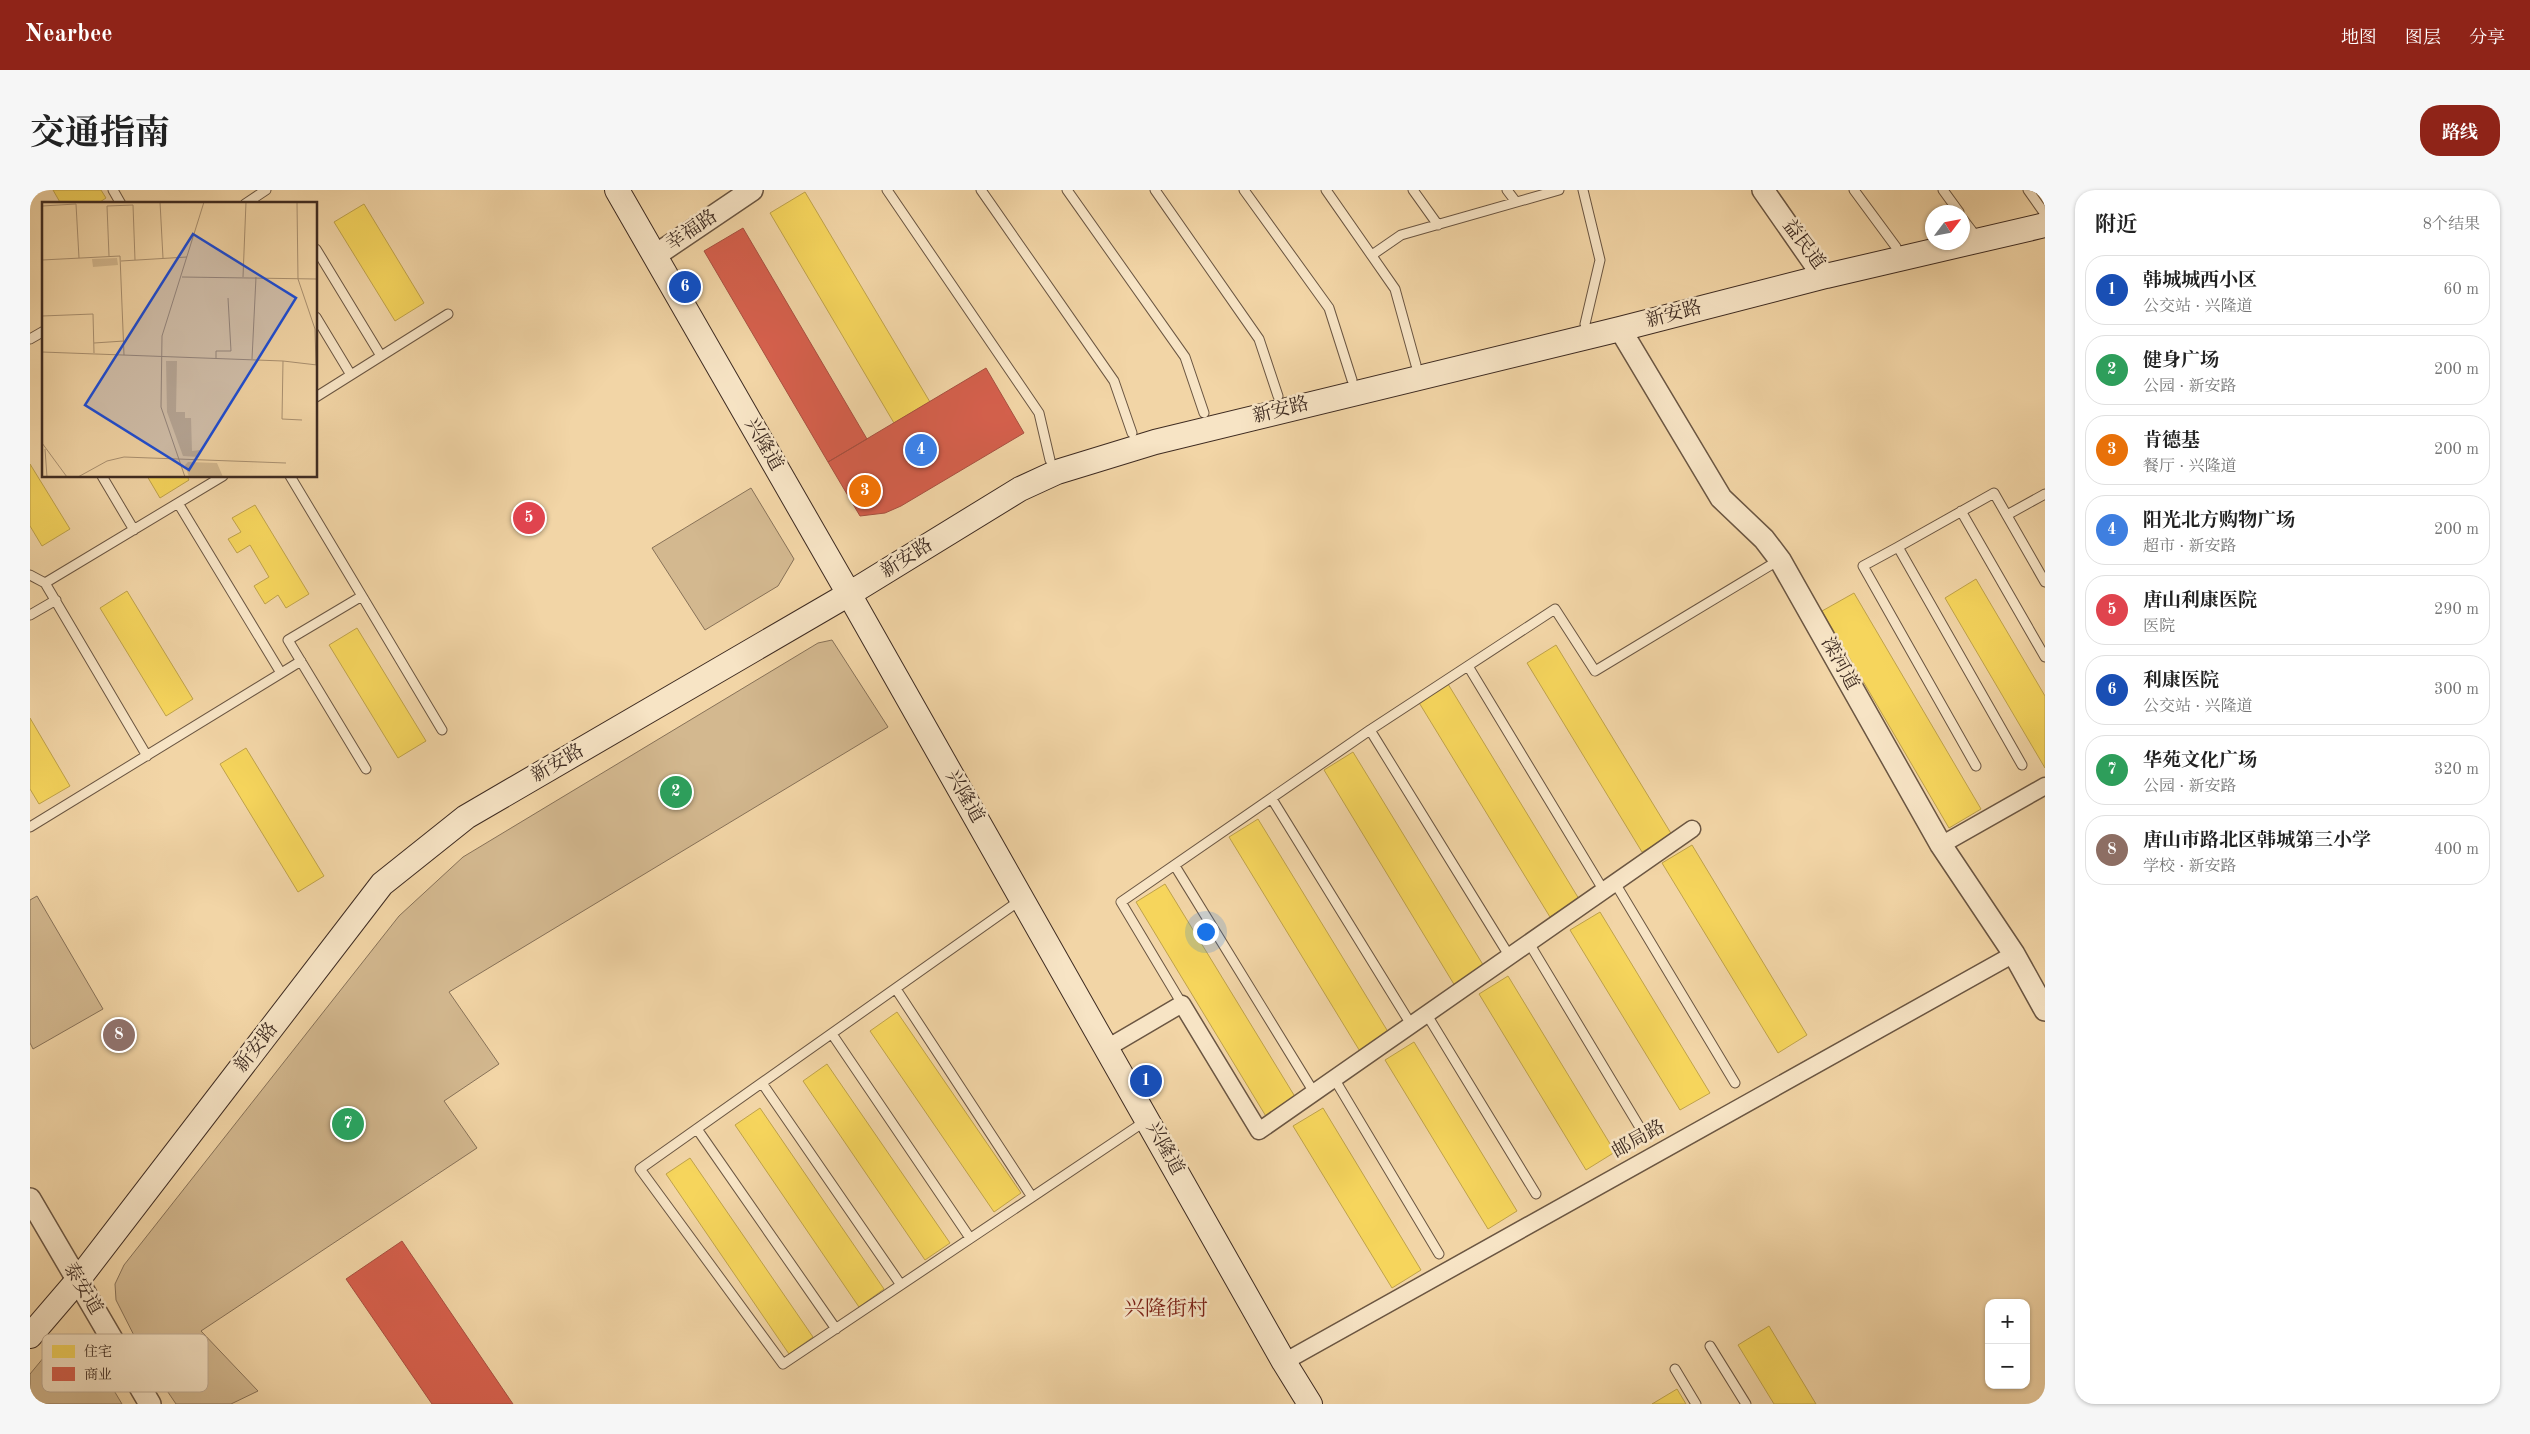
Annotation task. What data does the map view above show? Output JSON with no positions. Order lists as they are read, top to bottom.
{
  "streets": {
    "main road": ["新安路", "兴隆道"],
    "street": [
      "幸福路",
      "益民道",
      "滦河道",
      "邮局路",
      "泰安道"
    ]
  },
  "crossings": [
    ["幸福路", "兴隆道"],
    ["益民道", "新安路"],
    ["新安路", "兴隆道"],
    ["新安路", "滦河道"],
    ["新安路", "泰安道"],
    ["兴隆道", "邮局路"],
    ["滦河道", "邮局路"]
  ],
  "districts": ["兴隆街村"],
  "legend": ["住宅", "商业"],
  "north": "top right",
  "page": {
    "header": "Nearbee",
    "nav": ["地图", "图层", "分享"],
    "title": "交通指南",
    "buttons": "路线",
    "heading": ["附近", "8个结果"],
    "list": [
      {
        "mark": "1",
        "name": "韩城城西小区",
        "note": "公交站 · 兴隆道",
        "value": "60 m"
      },
      {
        "mark": "2",
        "name": "健身广场",
        "note": "公园 · 新安路",
        "value": "200 m"
      },
      {
        "mark": "3",
        "name": "肯德基",
        "note": "餐厅 · 兴隆道",
        "value": "200 m"
      },
      {
        "mark": "4",
        "name": "阳光北方购物广场",
        "note": "超市 · 新安路",
        "value": "200 m"
      },
      {
        "mark": "5",
        "name": "唐山利康医院",
        "note": "医院",
        "value": "290 m"
      },
      {
        "mark": "6",
        "name": "利康医院",
        "note": "公交站 · 兴隆道",
        "value": "300 m"
      },
      {
        "mark": "7",
        "name": "华苑文化广场",
        "note": "公园 · 新安路",
        "value": "320 m"
      },
      {
        "mark": "8",
        "name": "唐山市路北区韩城第三小学",
        "note": "学校 · 新安路",
        "value": "400 m"
      }
    ],
    "pins": [
      "6",
      "4",
      "3",
      "5",
      "2",
      "8",
      "1",
      "7"
    ],
    "map_buttons": ["+", "−"]
  }
}
